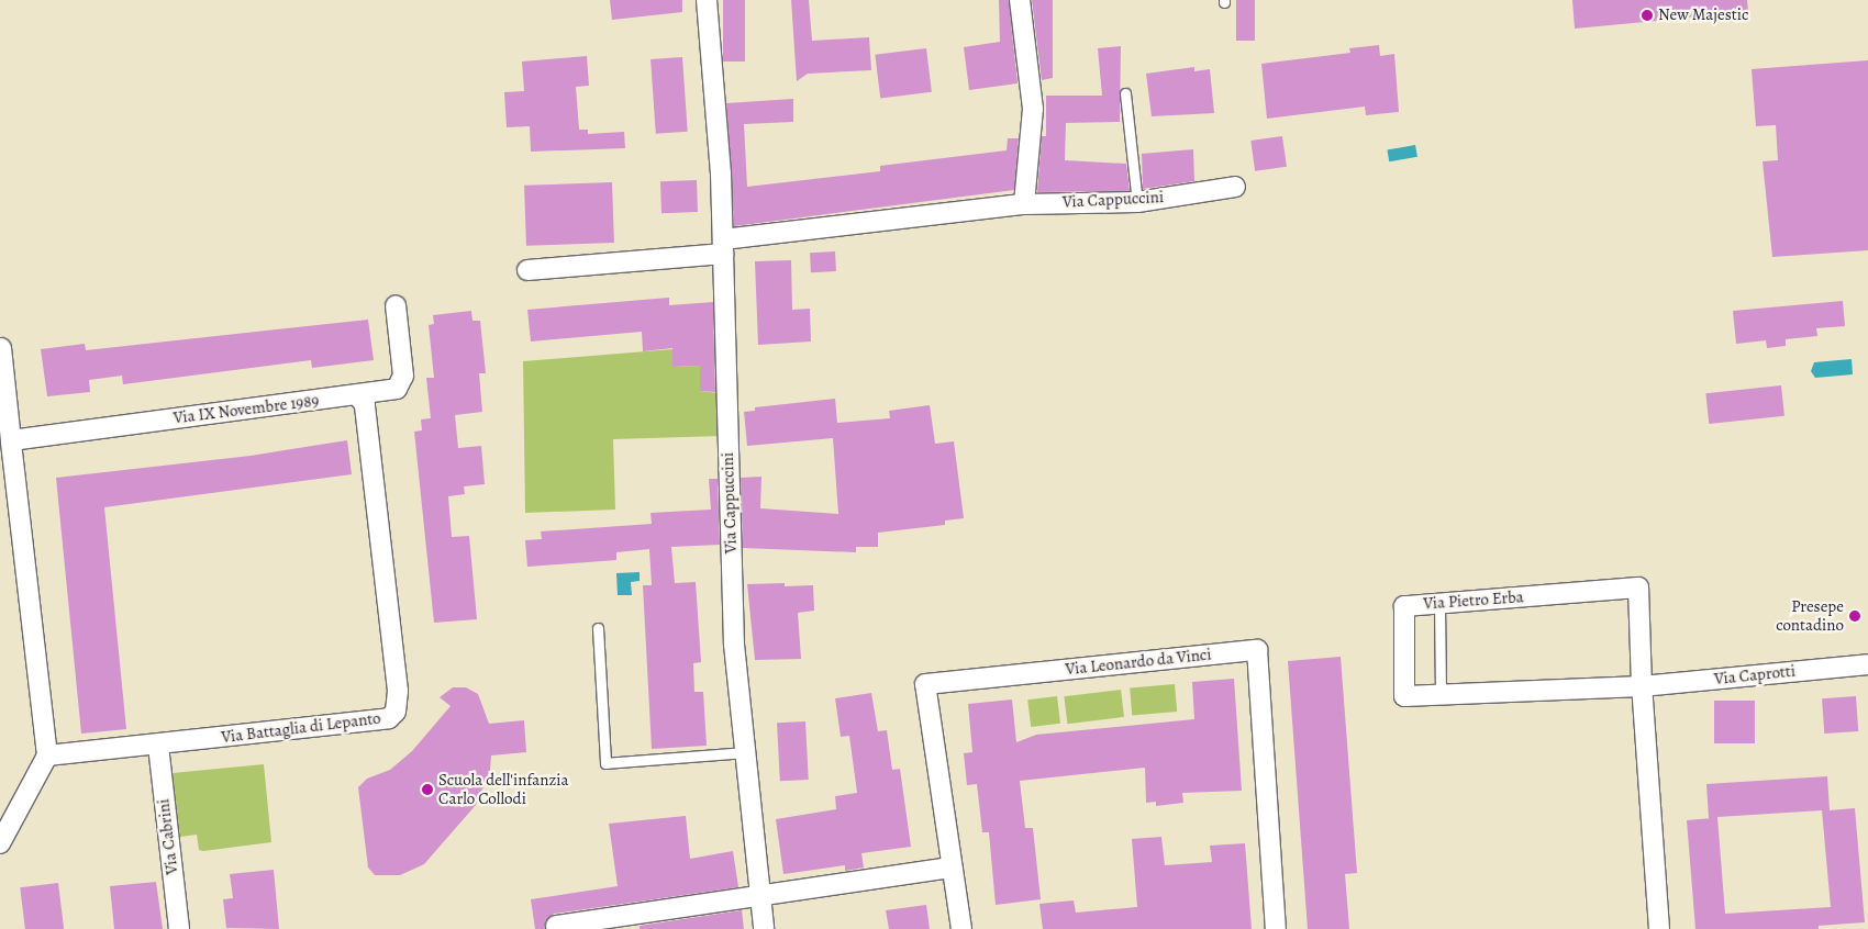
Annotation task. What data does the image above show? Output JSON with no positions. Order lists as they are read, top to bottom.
{
  "streets": {
    "street": [
      "Via Cappuccini",
      "Via IX Novembre 1989",
      "Via Pietro Erba",
      "Via Leonardo da Vinci",
      "Via Caprotti",
      "Via Battaglia di Lepanto",
      "Via Cabrini"
    ]
  },
  "crossings": [
    ["Via IX Novembre 1989", "Via Battaglia di Lepanto"],
    ["Via Pietro Erba", "Via Caprotti"],
    ["Via Battaglia di Lepanto", "Via Cabrini"]
  ],
  "places": ["New Majestic", "Presepe contadino", "Scuola dell'infanzia Carlo Collodi"]
}
